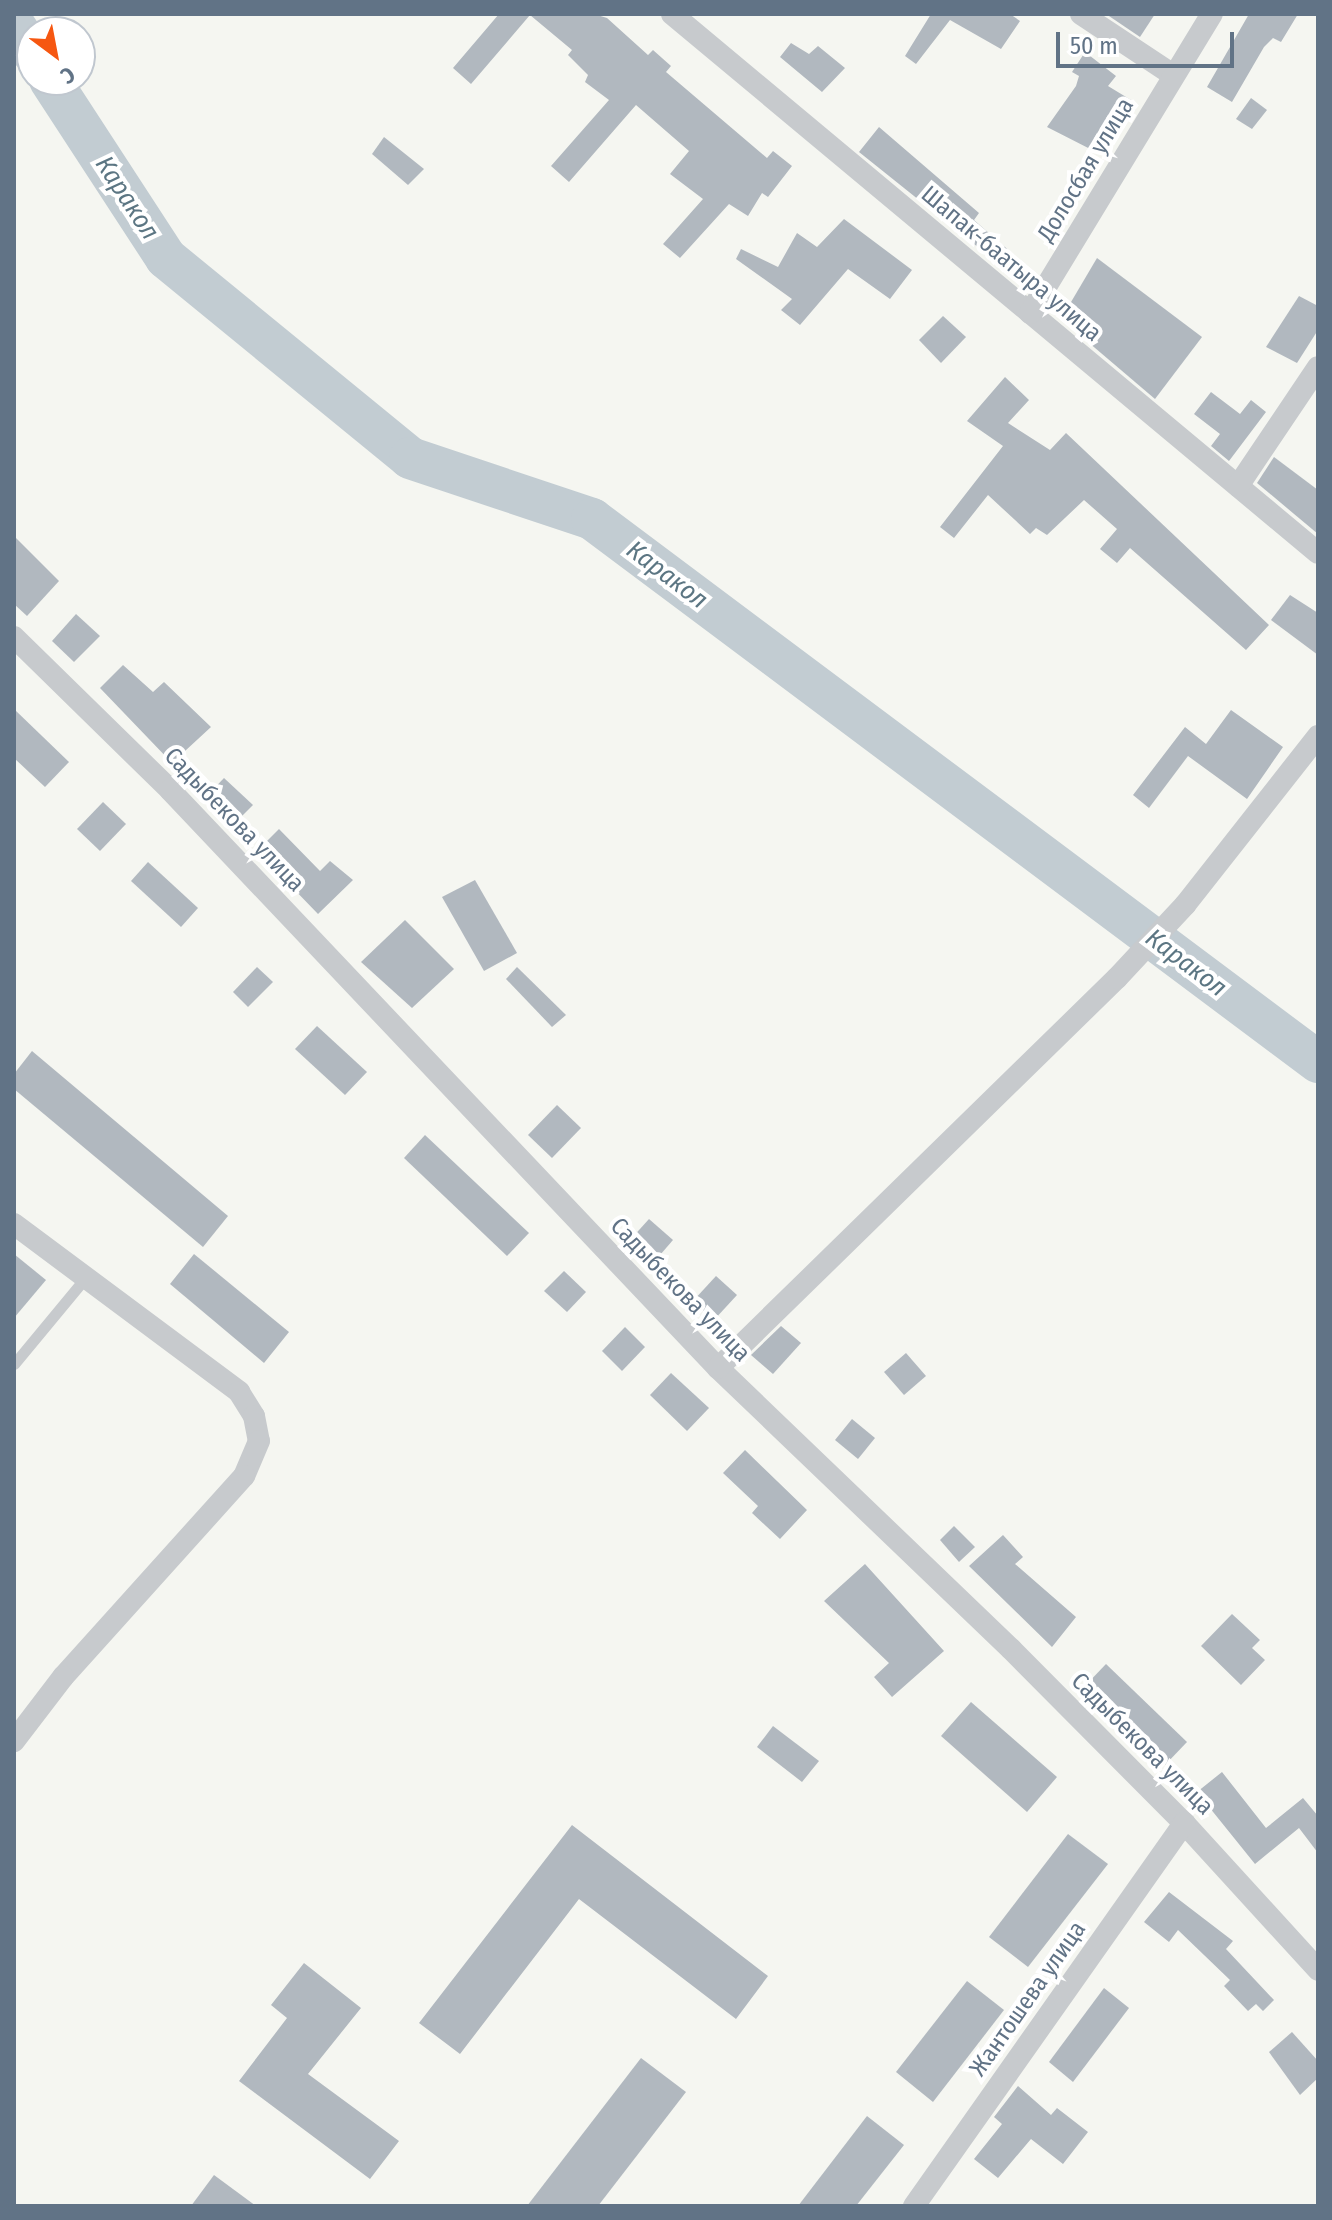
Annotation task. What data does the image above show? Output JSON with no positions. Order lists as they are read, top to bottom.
{
  "streets": {
    "street": [
      "Долосбая улица",
      "Шапак-баатыра улица",
      "Садыбекова улица",
      "Жантошева улица"
    ]
  },
  "crossings": [
    ["Долосбая улица", "Шапак-баатыра улица"],
    ["Садыбекова улица", "Жантошева улица"]
  ],
  "water": ["Каракол"],
  "scale_bar": "50 m",
  "north": "bottom right"
}
